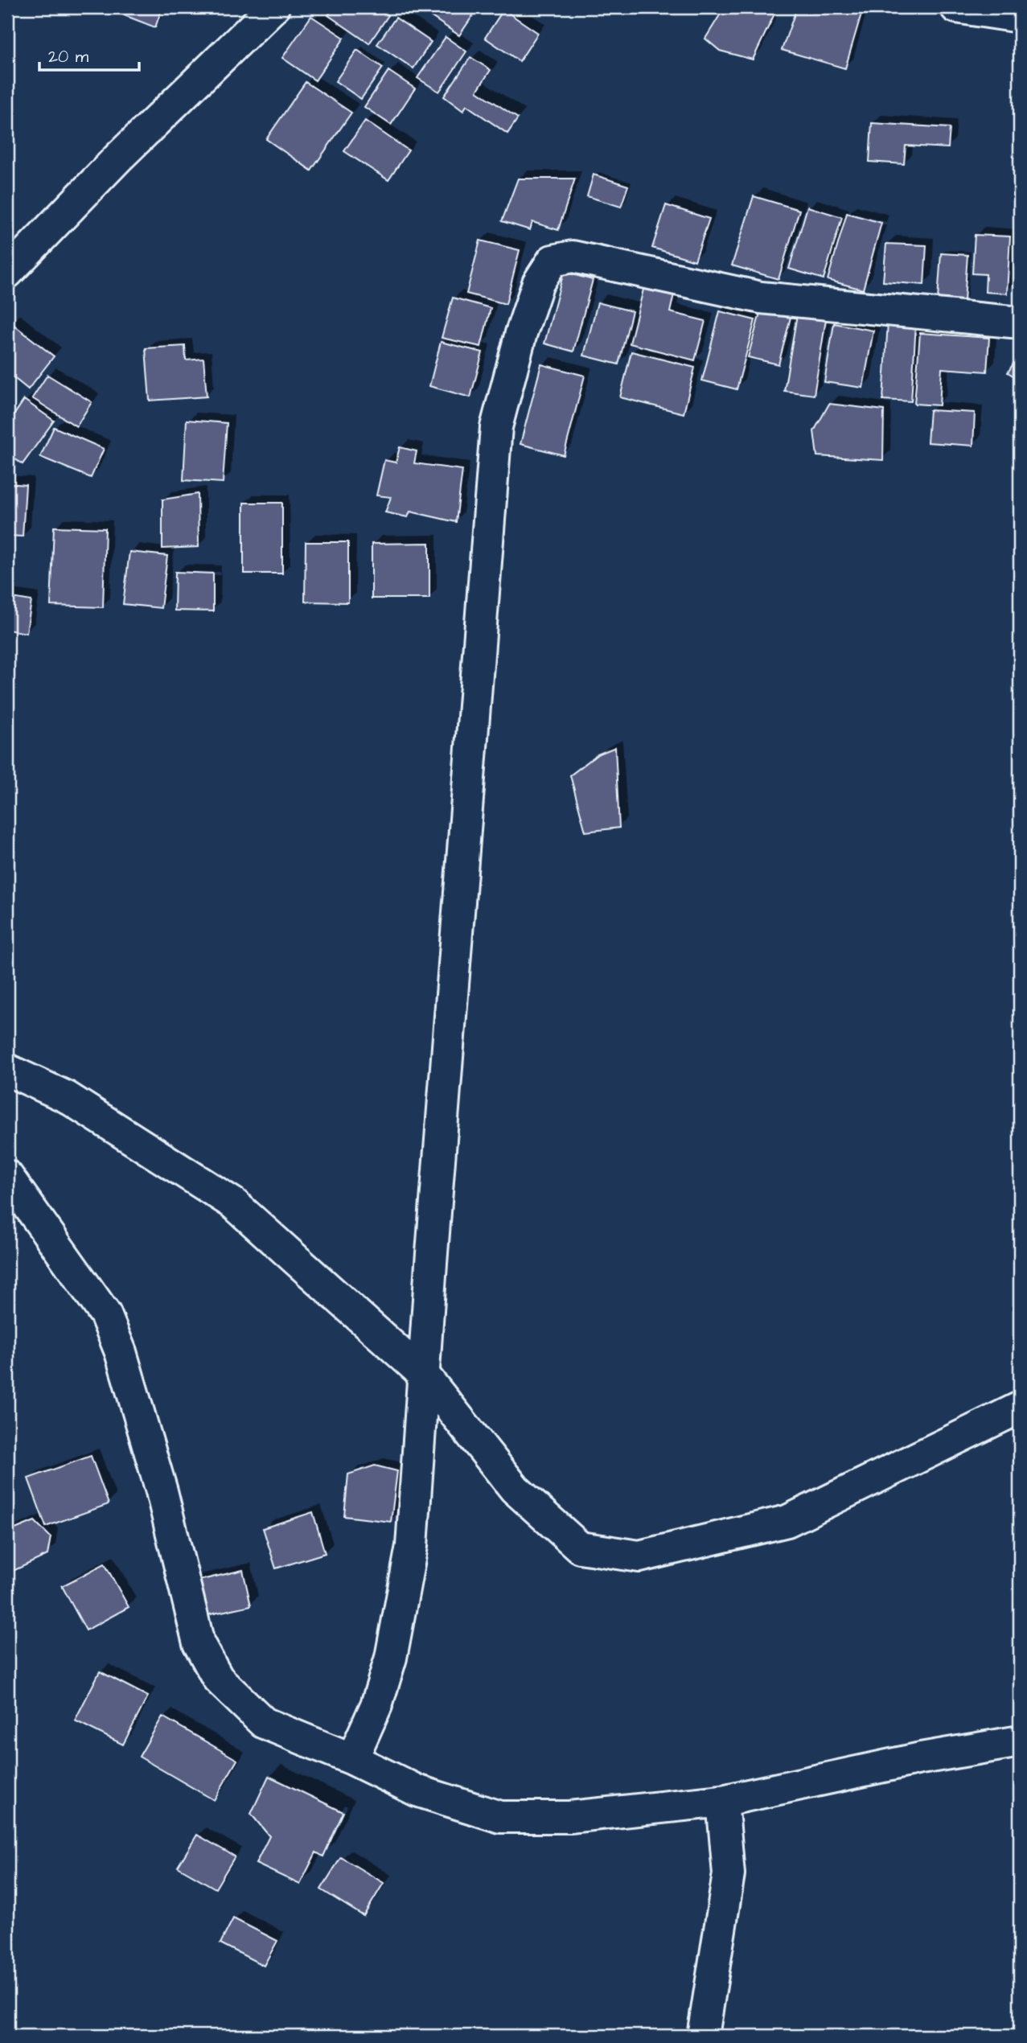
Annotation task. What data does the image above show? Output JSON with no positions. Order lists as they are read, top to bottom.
{
  "scale_bar": "20 m"
}
